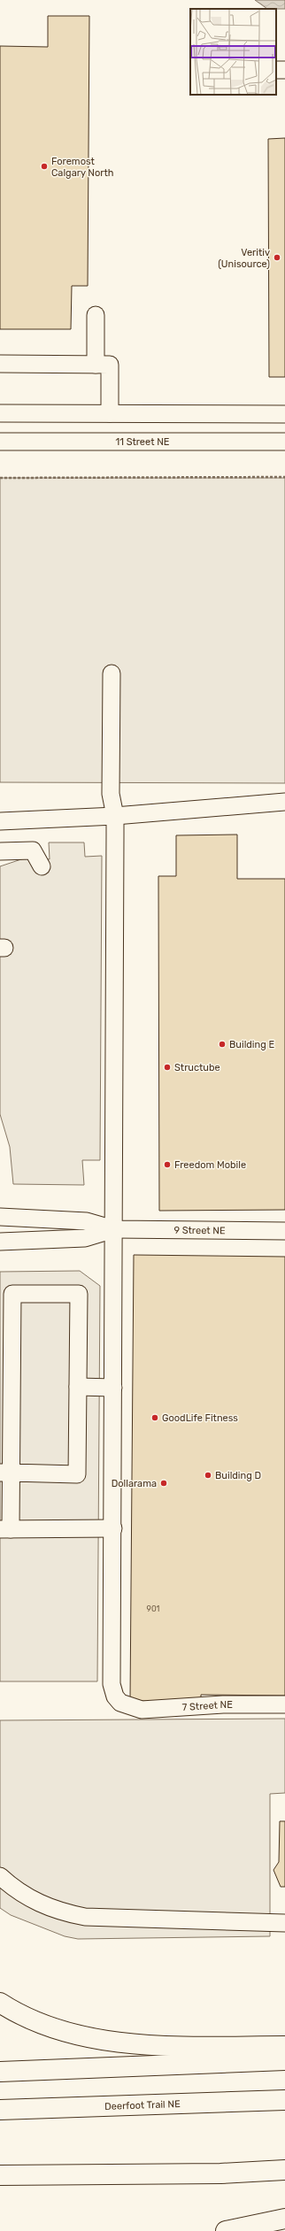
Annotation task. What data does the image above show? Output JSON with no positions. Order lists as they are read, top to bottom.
{
  "streets": {
    "highway": ["Deerfoot Trail NE"],
    "street": ["11 Street NE", "9 Street NE", "7 Street NE"]
  },
  "places": [
    "Foremost Calgary North",
    "Veritiv (Unisource)",
    "Building E",
    "Structube",
    "Freedom Mobile",
    "GoodLife Fitness",
    "Building D",
    "Dollarama"
  ],
  "house_numbers": ["901"]
}
